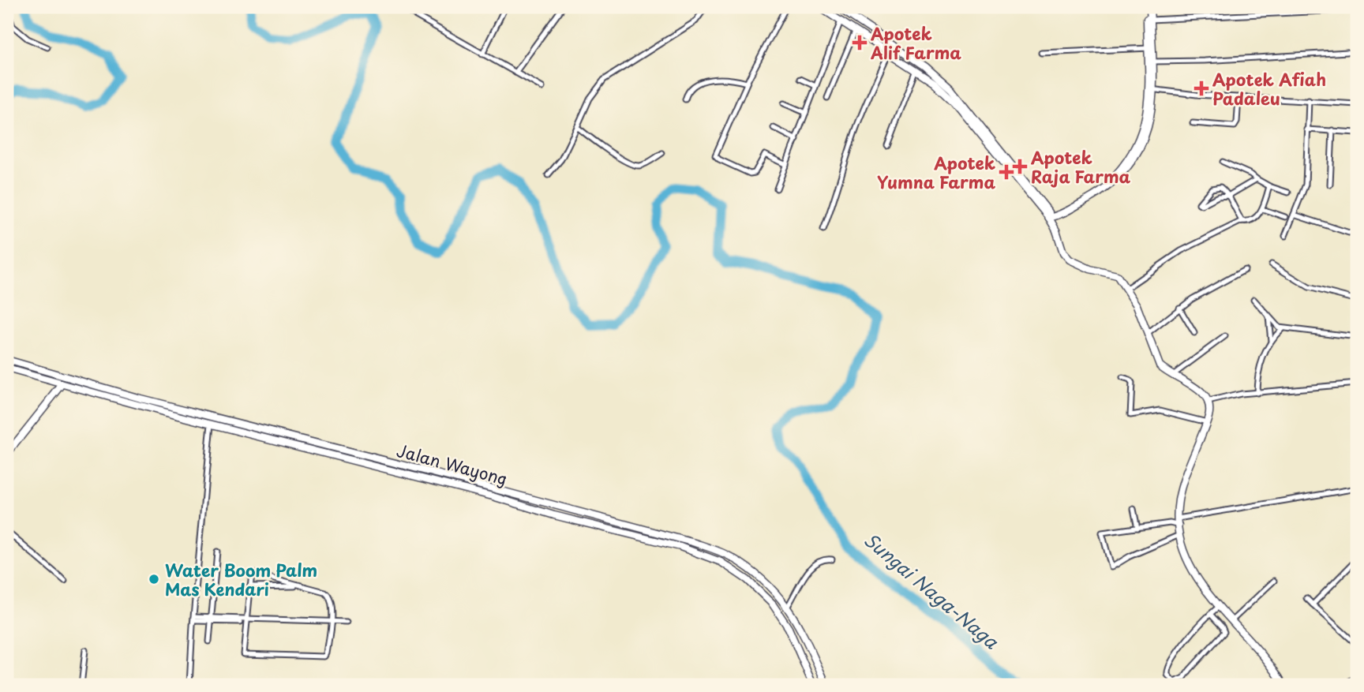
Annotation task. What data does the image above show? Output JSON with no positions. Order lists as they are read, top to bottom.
{
  "streets": {
    "main road": ["Jalan Wayong"]
  },
  "water": ["Sungai Naga-Naga"],
  "places": {
    "health": [
      "Apotek Alif Farma",
      "Apotek Afiah Padaleu",
      "Apotek Raja Farma",
      "Apotek Yumna Farma"
    ],
    "other": ["Water Boom Palm Mas Kendari"]
  }
}
